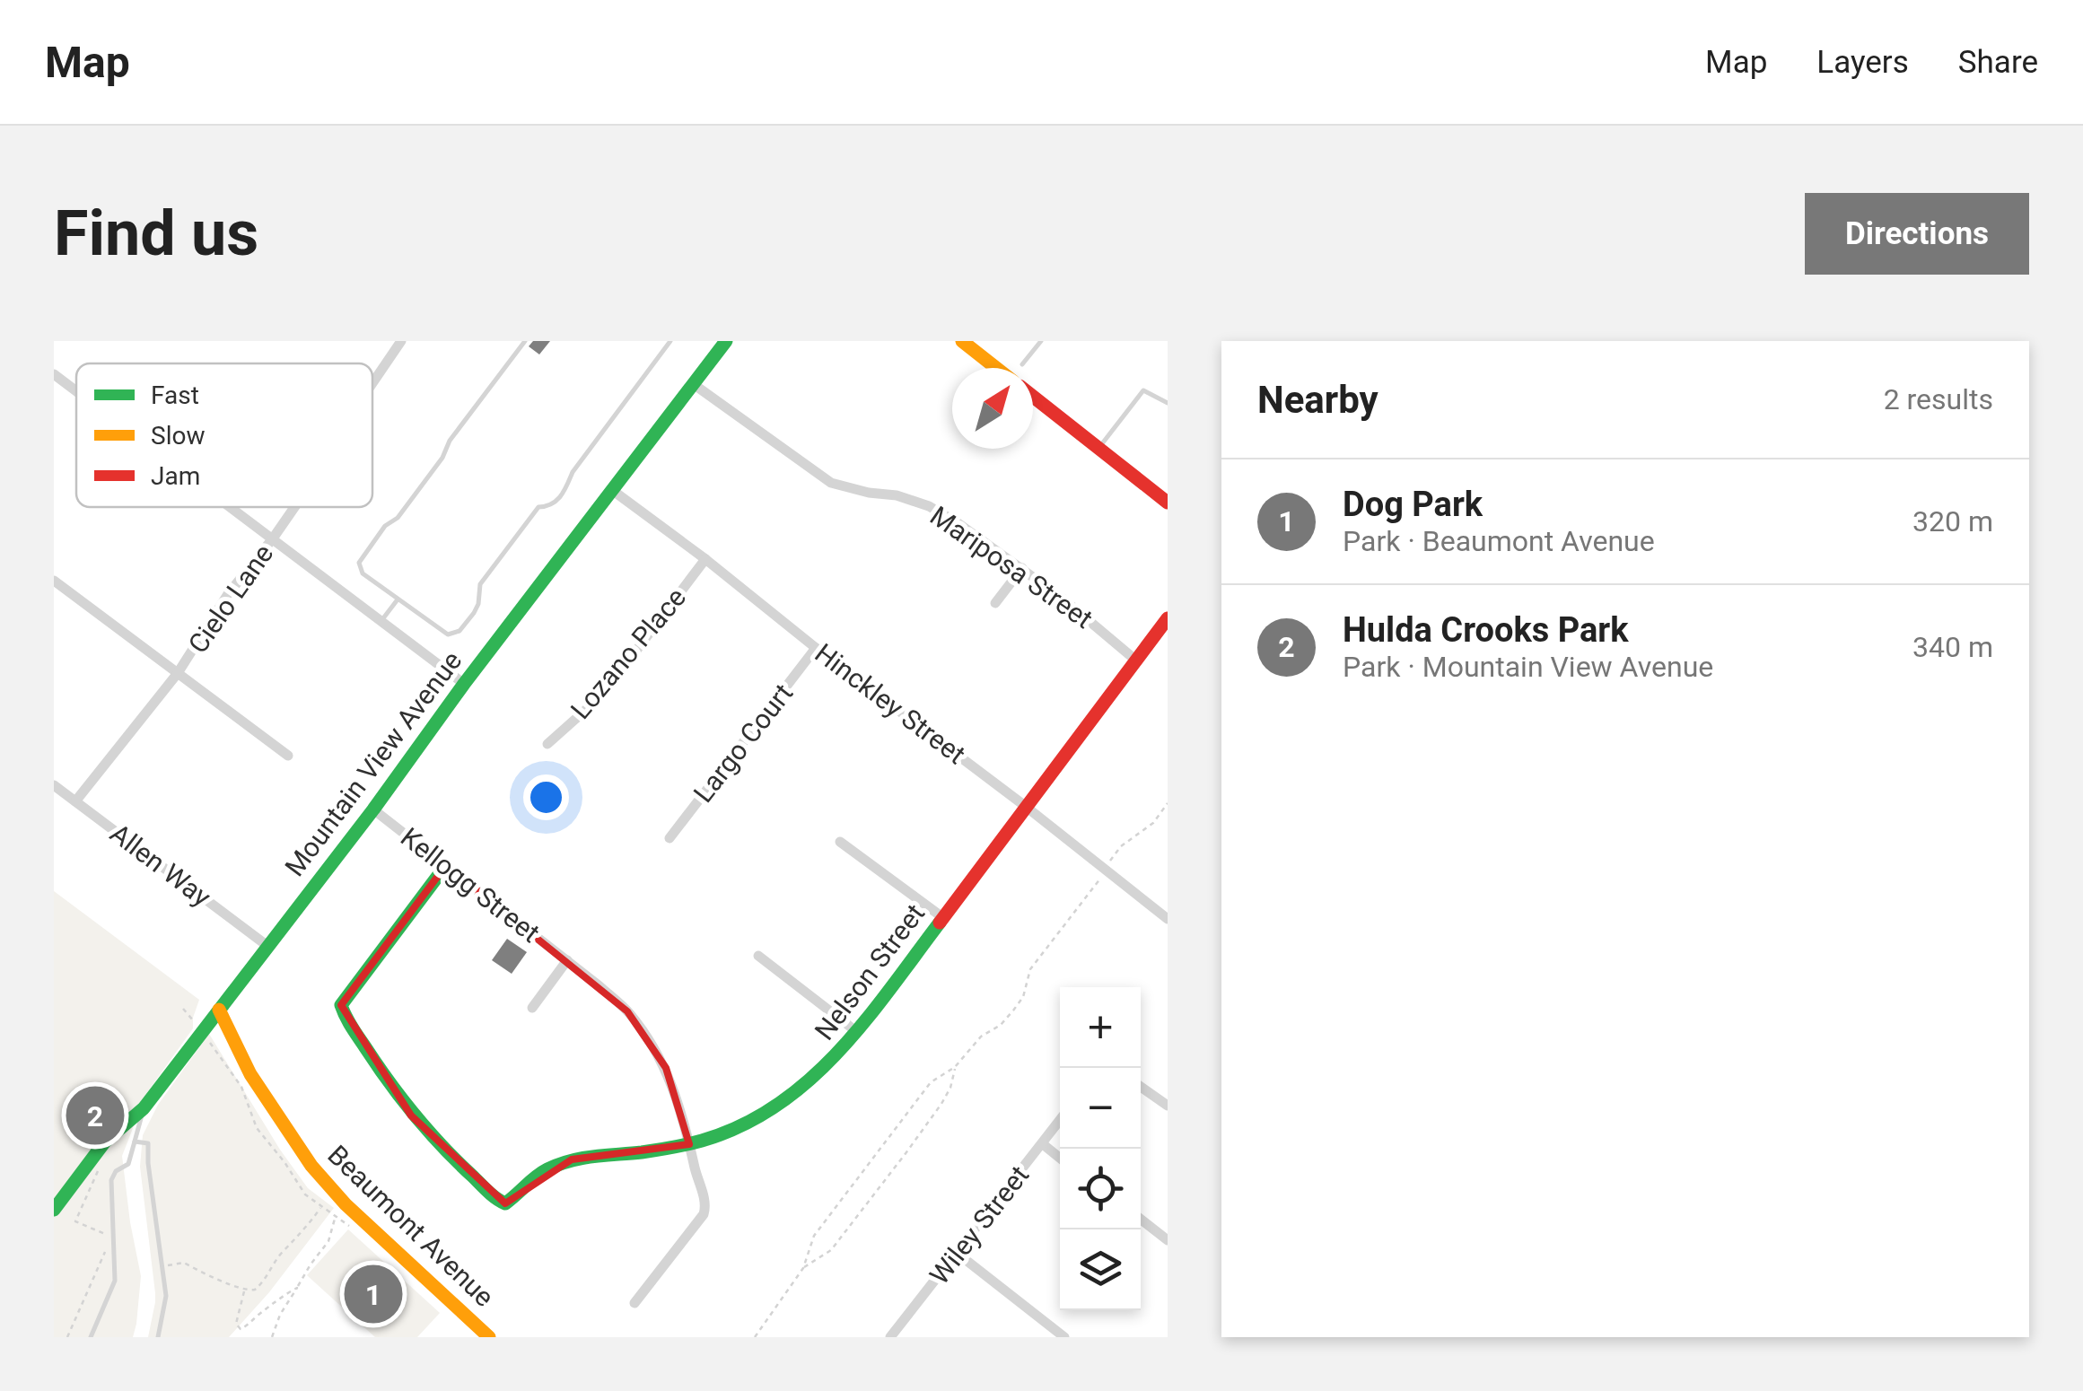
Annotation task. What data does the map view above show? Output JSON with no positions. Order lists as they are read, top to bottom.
{
  "streets": {
    "street": [
      "Mariposa Street",
      "Cielo Lane",
      "Lozano Place",
      "Hinckley Street",
      "Largo Court",
      "Mountain View Avenue",
      "Allen Way",
      "Kellogg Street",
      "Nelson Street",
      "Wiley Street",
      "Beaumont Avenue"
    ]
  },
  "crossings": [
    ["Mariposa Street", "Mountain View Avenue"],
    ["Mariposa Street", "Nelson Street"],
    ["Cielo Lane", "Allen Way"],
    ["Lozano Place", "Hinckley Street"],
    ["Hinckley Street", "Largo Court"],
    ["Hinckley Street", "Mountain View Avenue"],
    ["Hinckley Street", "Nelson Street"],
    ["Mountain View Avenue", "Allen Way"],
    ["Mountain View Avenue", "Kellogg Street"],
    ["Mountain View Avenue", "Beaumont Avenue"],
    ["Kellogg Street", "Nelson Street"]
  ],
  "legend": ["Fast", "Slow", "Jam"],
  "north": "top right",
  "page": {
    "header": "Map",
    "nav": ["Map", "Layers", "Share"],
    "buttons": "Directions",
    "title": "Find us",
    "heading": ["Nearby", "2 results"],
    "list": [
      {
        "mark": "1",
        "name": "Dog Park",
        "note": "Park · Beaumont Avenue",
        "value": "320 m"
      },
      {
        "mark": "2",
        "name": "Hulda Crooks Park",
        "note": "Park · Mountain View Avenue",
        "value": "340 m"
      }
    ],
    "map_buttons": ["+", "−"],
    "pins": ["2", "1"]
  }
}
